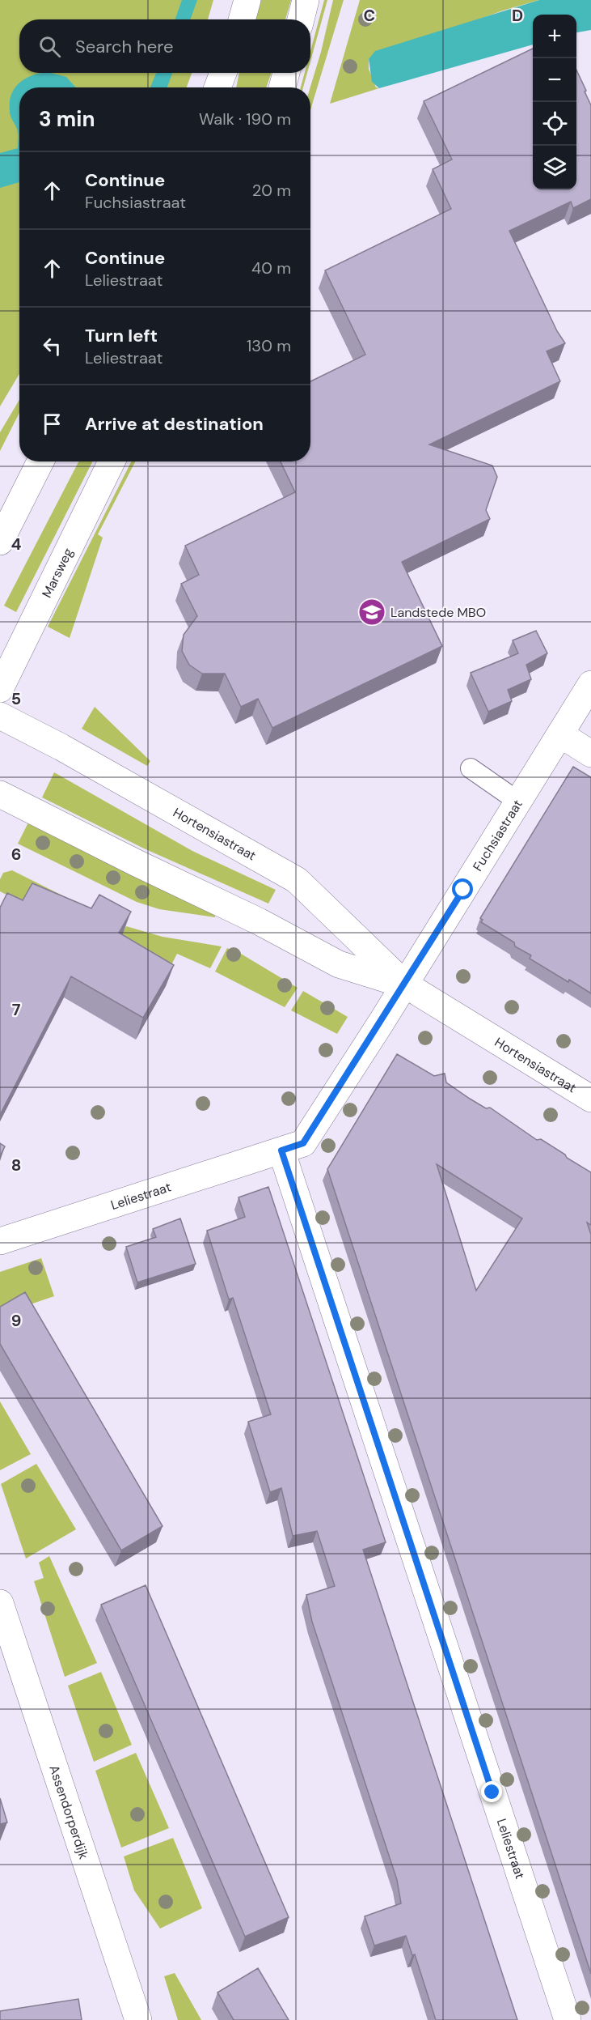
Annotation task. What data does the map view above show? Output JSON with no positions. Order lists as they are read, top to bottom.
{
  "streets": {
    "street": [
      "Marsweg",
      "Hortensiastraat",
      "Fuchsiastraat",
      "Leliestraat",
      "Assendorperdijk"
    ]
  },
  "crossings": [
    ["Hortensiastraat", "Fuchsiastraat"],
    ["Hortensiastraat", "Leliestraat"],
    ["Fuchsiastraat", "Leliestraat"]
  ],
  "places": {
    "school or university": ["Landstede MBO"]
  },
  "page": {
    "map_buttons": ["+", "−"],
    "search": "Search here",
    "heading": ["3 min", "Walk · 190 m"],
    "list": [
      ["Continue", "Fuchsiastraat", "20 m"],
      ["Continue", "Leliestraat", "40 m"],
      ["Turn left", "Leliestraat", "130 m"],
      "Arrive at destination"
    ]
  },
  "grid": {
    "columns": ["C", "D"],
    "rows": [
      "4",
      "5",
      "6",
      "7",
      "8",
      "9"
    ]
  }
}
